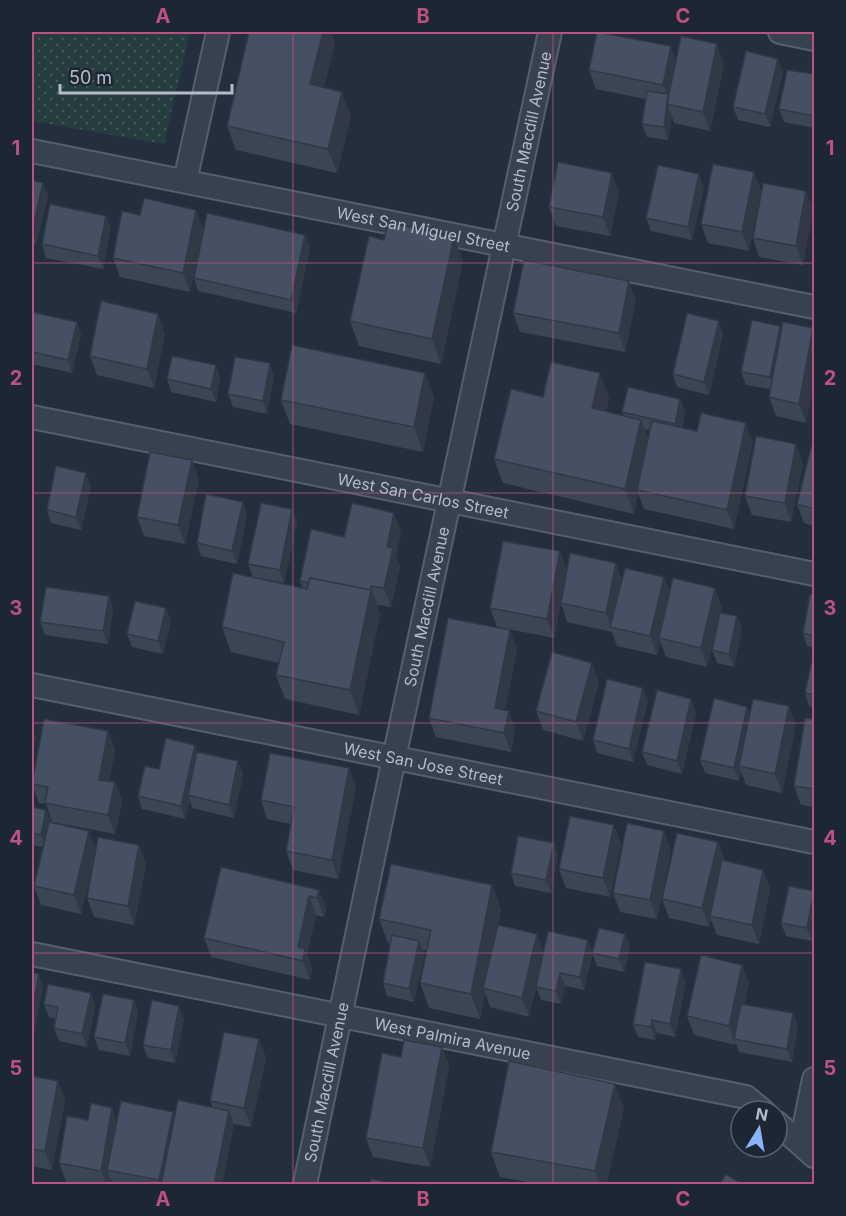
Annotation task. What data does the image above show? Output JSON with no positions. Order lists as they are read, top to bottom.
{
  "streets": {
    "street": [
      "South Macdill Avenue",
      "West San Miguel Street",
      "West San Carlos Street",
      "West San Jose Street",
      "West Palmira Avenue"
    ]
  },
  "crossings": [
    ["South Macdill Avenue", "West San Miguel Street"],
    ["South Macdill Avenue", "West San Carlos Street"],
    ["South Macdill Avenue", "West San Jose Street"],
    ["South Macdill Avenue", "West Palmira Avenue"]
  ],
  "scale_bar": "50 m",
  "north": "top",
  "grid": {
    "columns": ["A", "B", "C"],
    "rows": [
      "1",
      "2",
      "3",
      "4",
      "5"
    ]
  }
}
